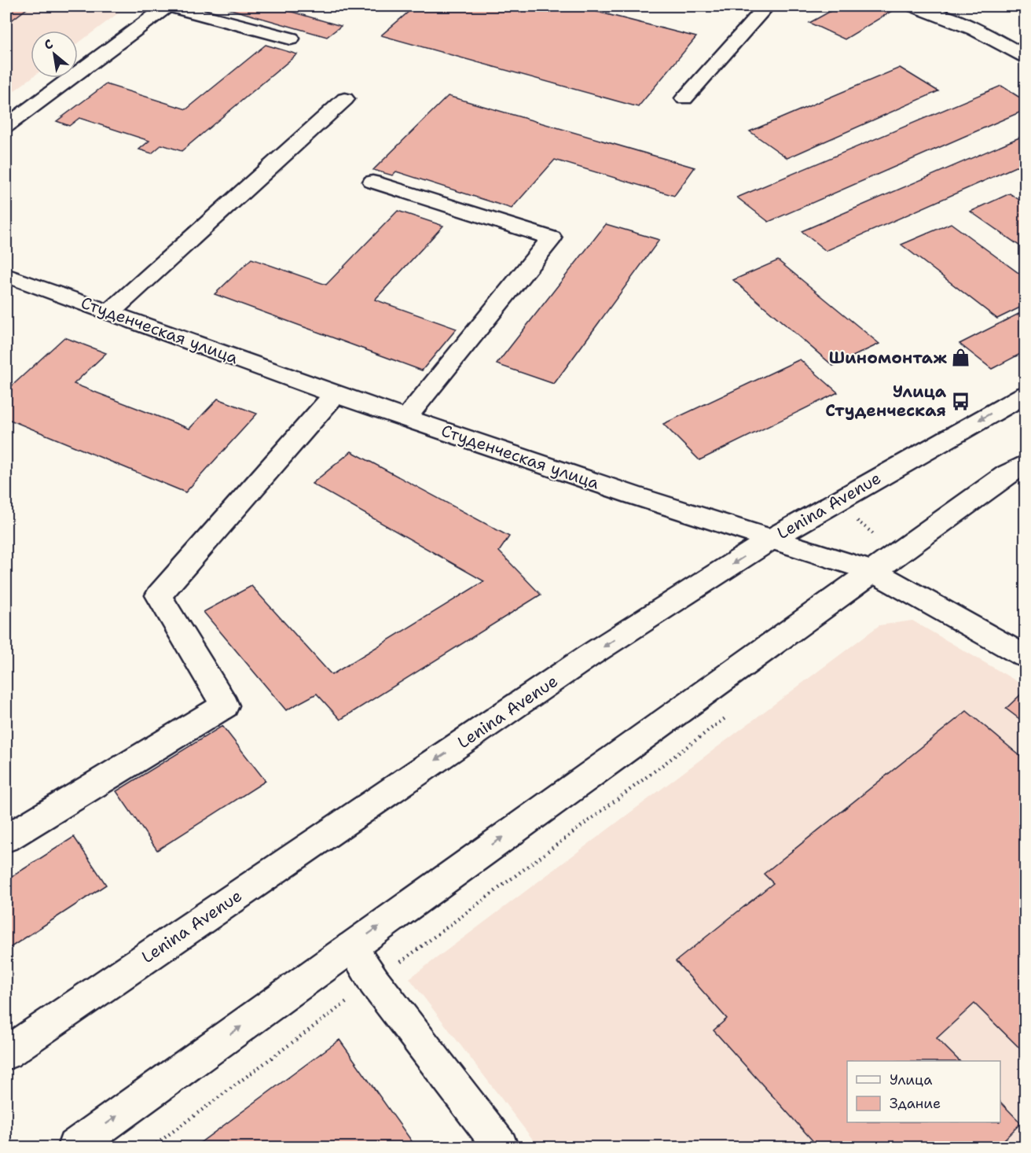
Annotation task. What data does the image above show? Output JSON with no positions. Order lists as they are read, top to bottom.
{
  "streets": {
    "main road": ["Студенческая улица", "Lenina Avenue"]
  },
  "crossings": [
    ["Студенческая улица", "Lenina Avenue"]
  ],
  "places": {
    "shop": ["Шиномонтаж"],
    "bus stop": ["Улица Студенческая"]
  },
  "legend": ["Улица", "Здание"],
  "north": "top left"
}
